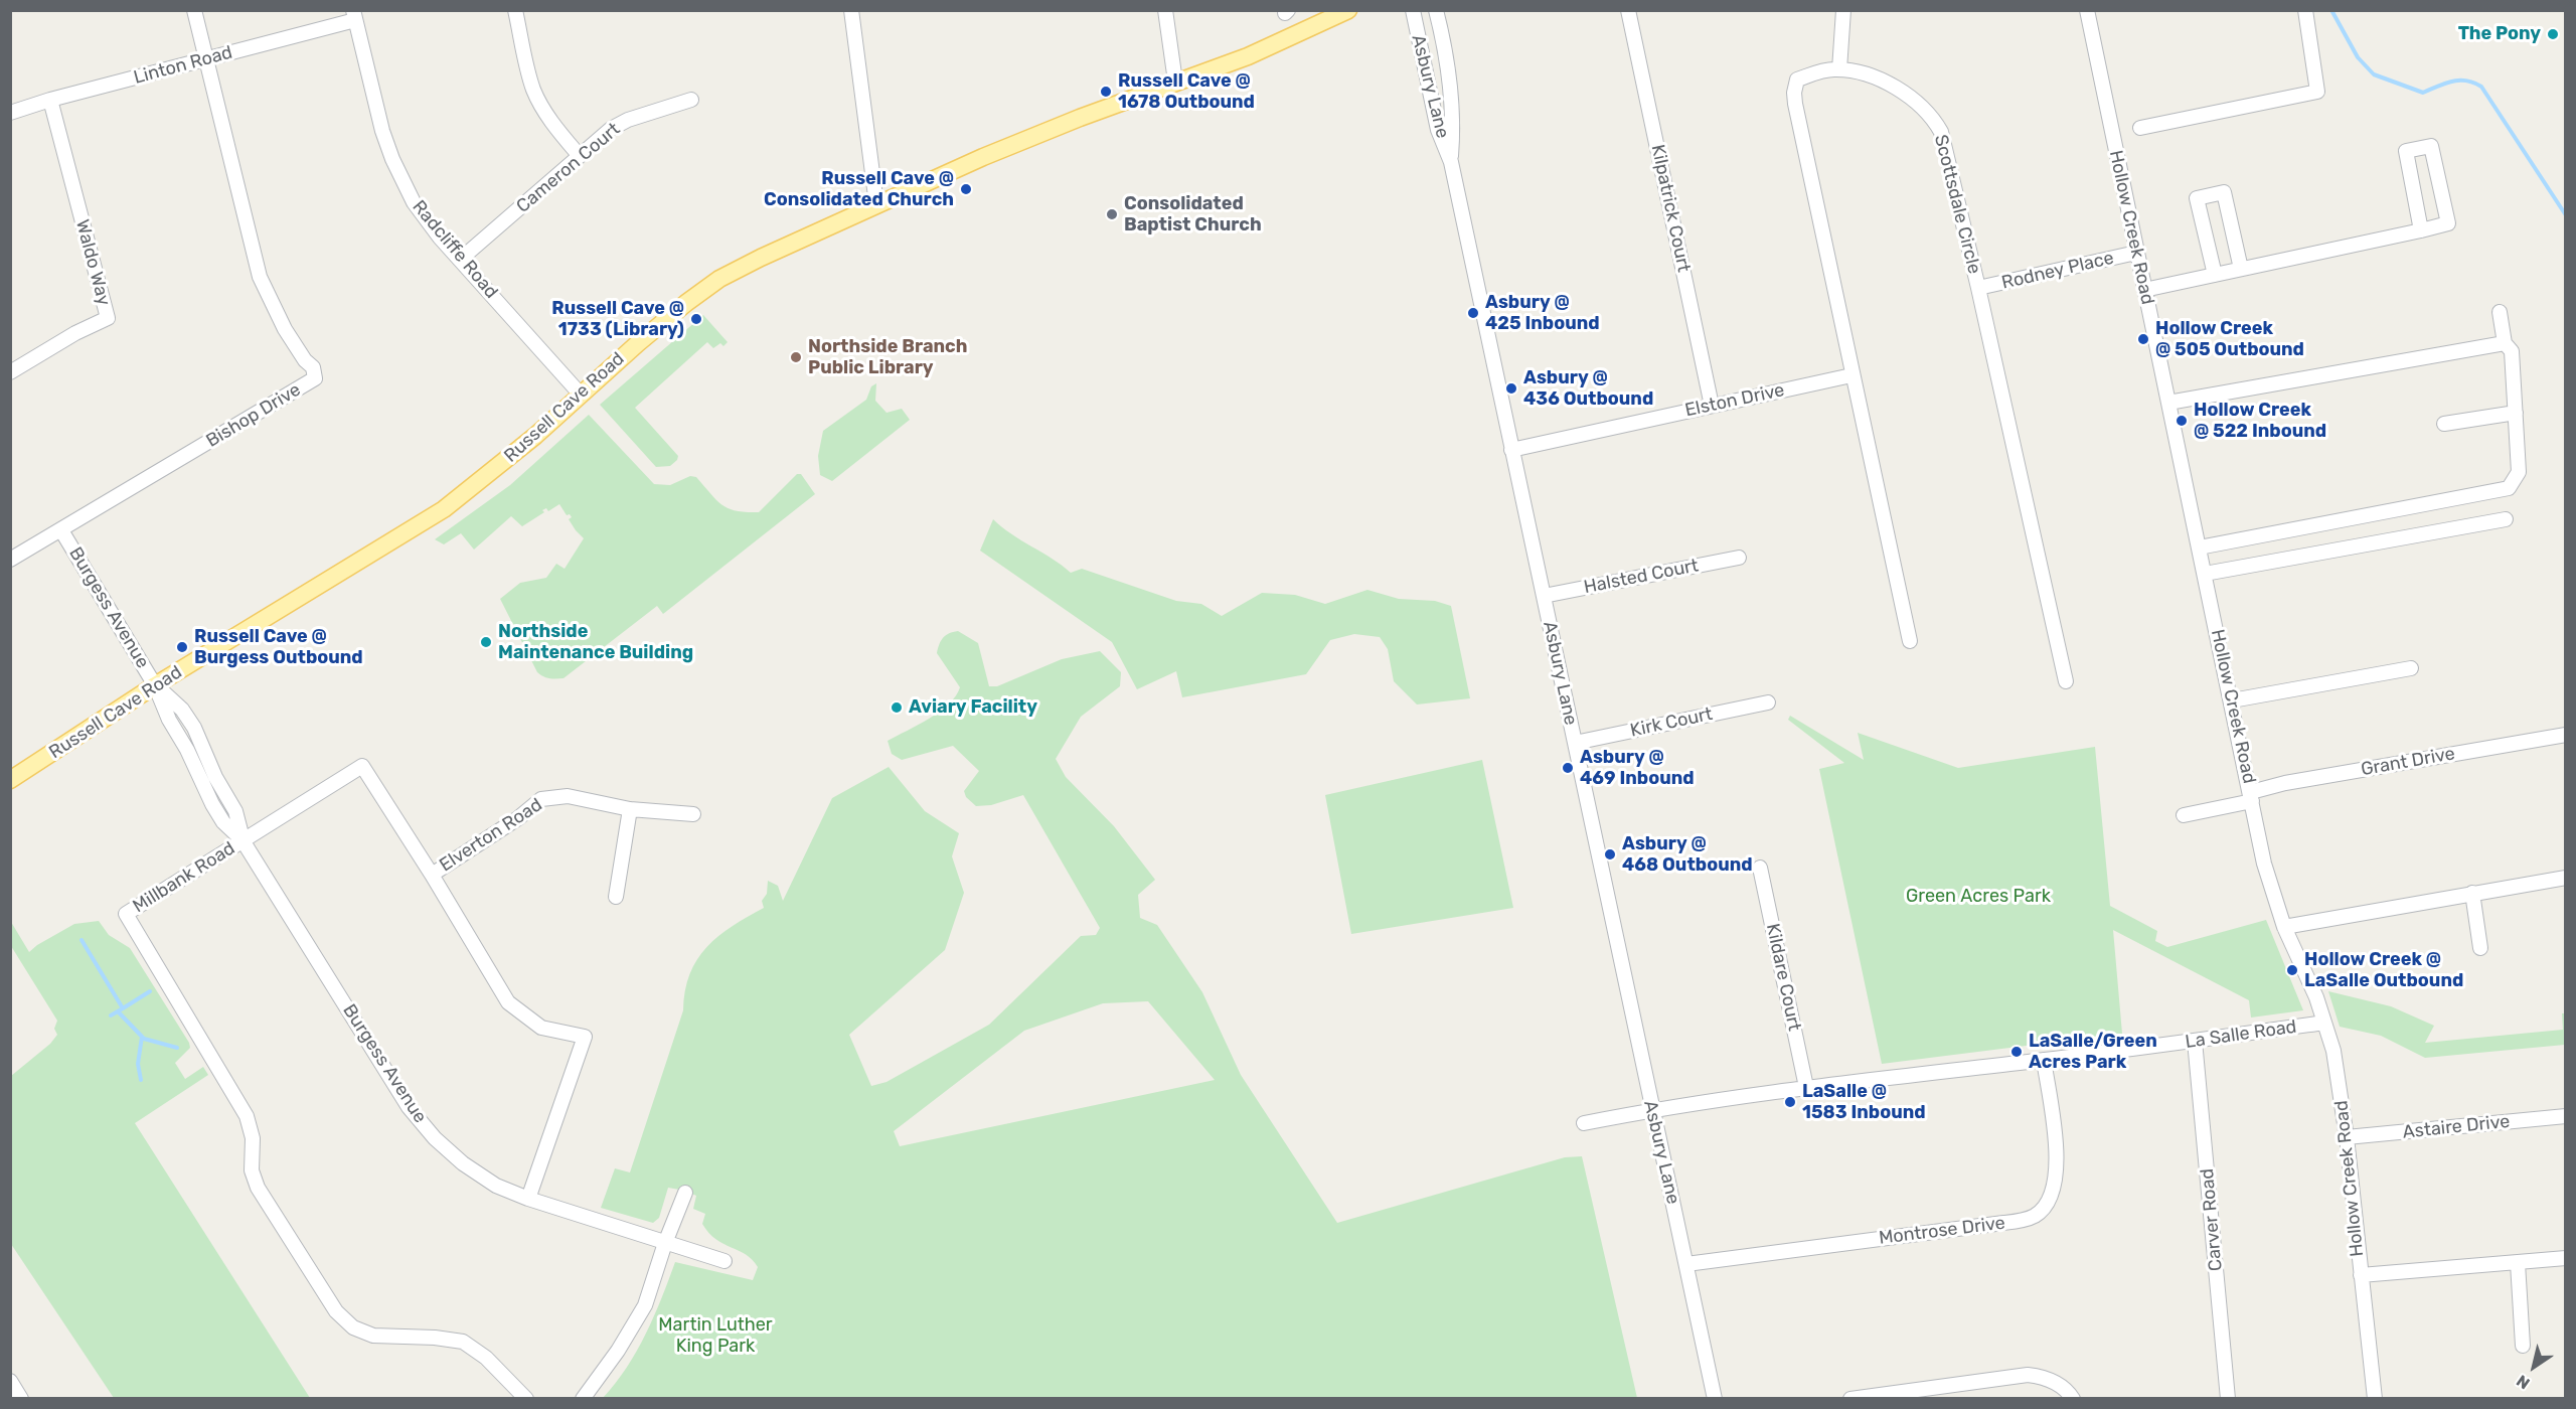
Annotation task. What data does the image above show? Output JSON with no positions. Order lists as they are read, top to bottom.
{
  "streets": {
    "main road": ["Russell Cave Road"],
    "street": [
      "Linton Road",
      "Asbury Lane",
      "Cameron Court",
      "Scottsdale Circle",
      "Kilpatrick Court",
      "Hollow Creek Road",
      "Radcliffe Road",
      "Waldo Way",
      "Rodney Place",
      "Elston Drive",
      "Bishop Drive",
      "Halsted Court",
      "Burgess Avenue",
      "Kirk Court",
      "Grant Drive",
      "Elverton Road",
      "Millbank Road",
      "Kildare Court",
      "La Salle Road",
      "Astaire Drive",
      "Carver Road",
      "Montrose Drive"
    ]
  },
  "crossings": [
    ["Linton Road", "Radcliffe Road"],
    ["Linton Road", "Waldo Way"],
    ["Linton Road", "Bishop Drive"],
    ["Asbury Lane", "Elston Drive"],
    ["Asbury Lane", "Halsted Court"],
    ["Asbury Lane", "Kirk Court"],
    ["Asbury Lane", "La Salle Road"],
    ["Asbury Lane", "Montrose Drive"],
    ["Cameron Court", "Radcliffe Road"],
    ["Scottsdale Circle", "Rodney Place"],
    ["Scottsdale Circle", "Elston Drive"],
    ["Kilpatrick Court", "Elston Drive"],
    ["Hollow Creek Road", "Rodney Place"],
    ["Hollow Creek Road", "Grant Drive"],
    ["Hollow Creek Road", "La Salle Road"],
    ["Hollow Creek Road", "Astaire Drive"],
    ["Radcliffe Road", "Russell Cave Road"],
    ["Russell Cave Road", "Burgess Avenue"],
    ["Bishop Drive", "Burgess Avenue"],
    ["Burgess Avenue", "Millbank Road"],
    ["Elverton Road", "Millbank Road"],
    ["Kildare Court", "La Salle Road"],
    ["La Salle Road", "Carver Road"],
    ["La Salle Road", "Montrose Drive"]
  ],
  "parks": ["Green Acres Park", "Martin Luther King Park"],
  "places": [
    "The Pony",
    "Russell Cave @ 1678 Outbound",
    "Russell Cave @ Consolidated Church",
    "Consolidated Baptist Church",
    "Asbury @ 425 Inbound",
    "Russell Cave @ 1733 (Library)",
    "Hollow Creek @ 505 Outbound",
    "Northside Branch Public Library",
    "Asbury @ 436 Outbound",
    "Hollow Creek @ 522 Inbound",
    "Northside Maintenance Building",
    "Russell Cave @ Burgess Outbound",
    "Aviary Facility",
    "Asbury @ 469 Inbound",
    "Asbury @ 468 Outbound",
    "Hollow Creek @ LaSalle Outbound",
    "LaSalle/Green Acres Park",
    "LaSalle @ 1583 Inbound"
  ],
  "north": "bottom left"
}
